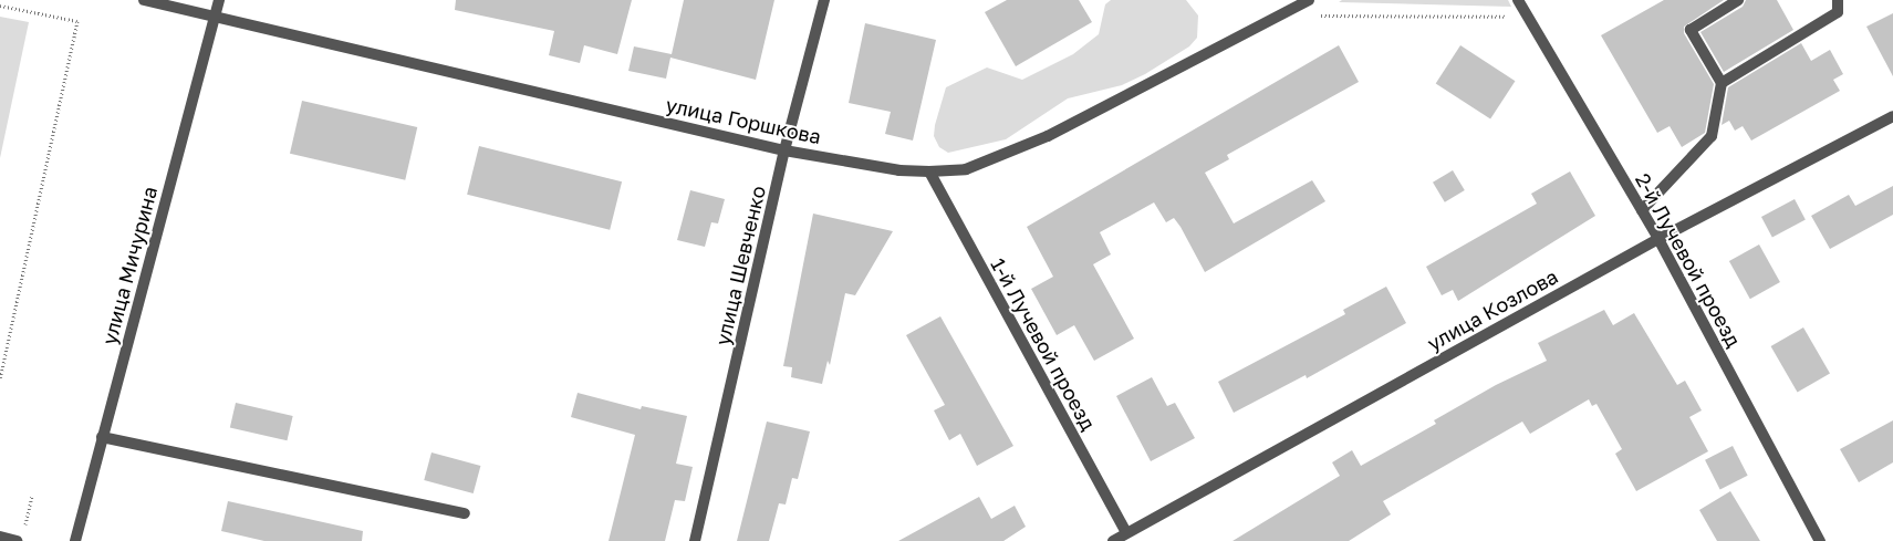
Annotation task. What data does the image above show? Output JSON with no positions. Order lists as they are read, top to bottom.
{
  "streets": {
    "street": [
      "улица Горшкова",
      "2-й Лучевой проезд",
      "улица Мичурина",
      "улица Шевченко",
      "улица Козлова",
      "1-й Лучевой проезд"
    ]
  },
  "crossings": [
    ["улица Горшкова", "улица Мичурина"],
    ["улица Горшкова", "улица Шевченко"],
    ["улица Горшкова", "1-й Лучевой проезд"],
    ["2-й Лучевой проезд", "улица Козлова"],
    ["улица Козлова", "1-й Лучевой проезд"]
  ]
}
